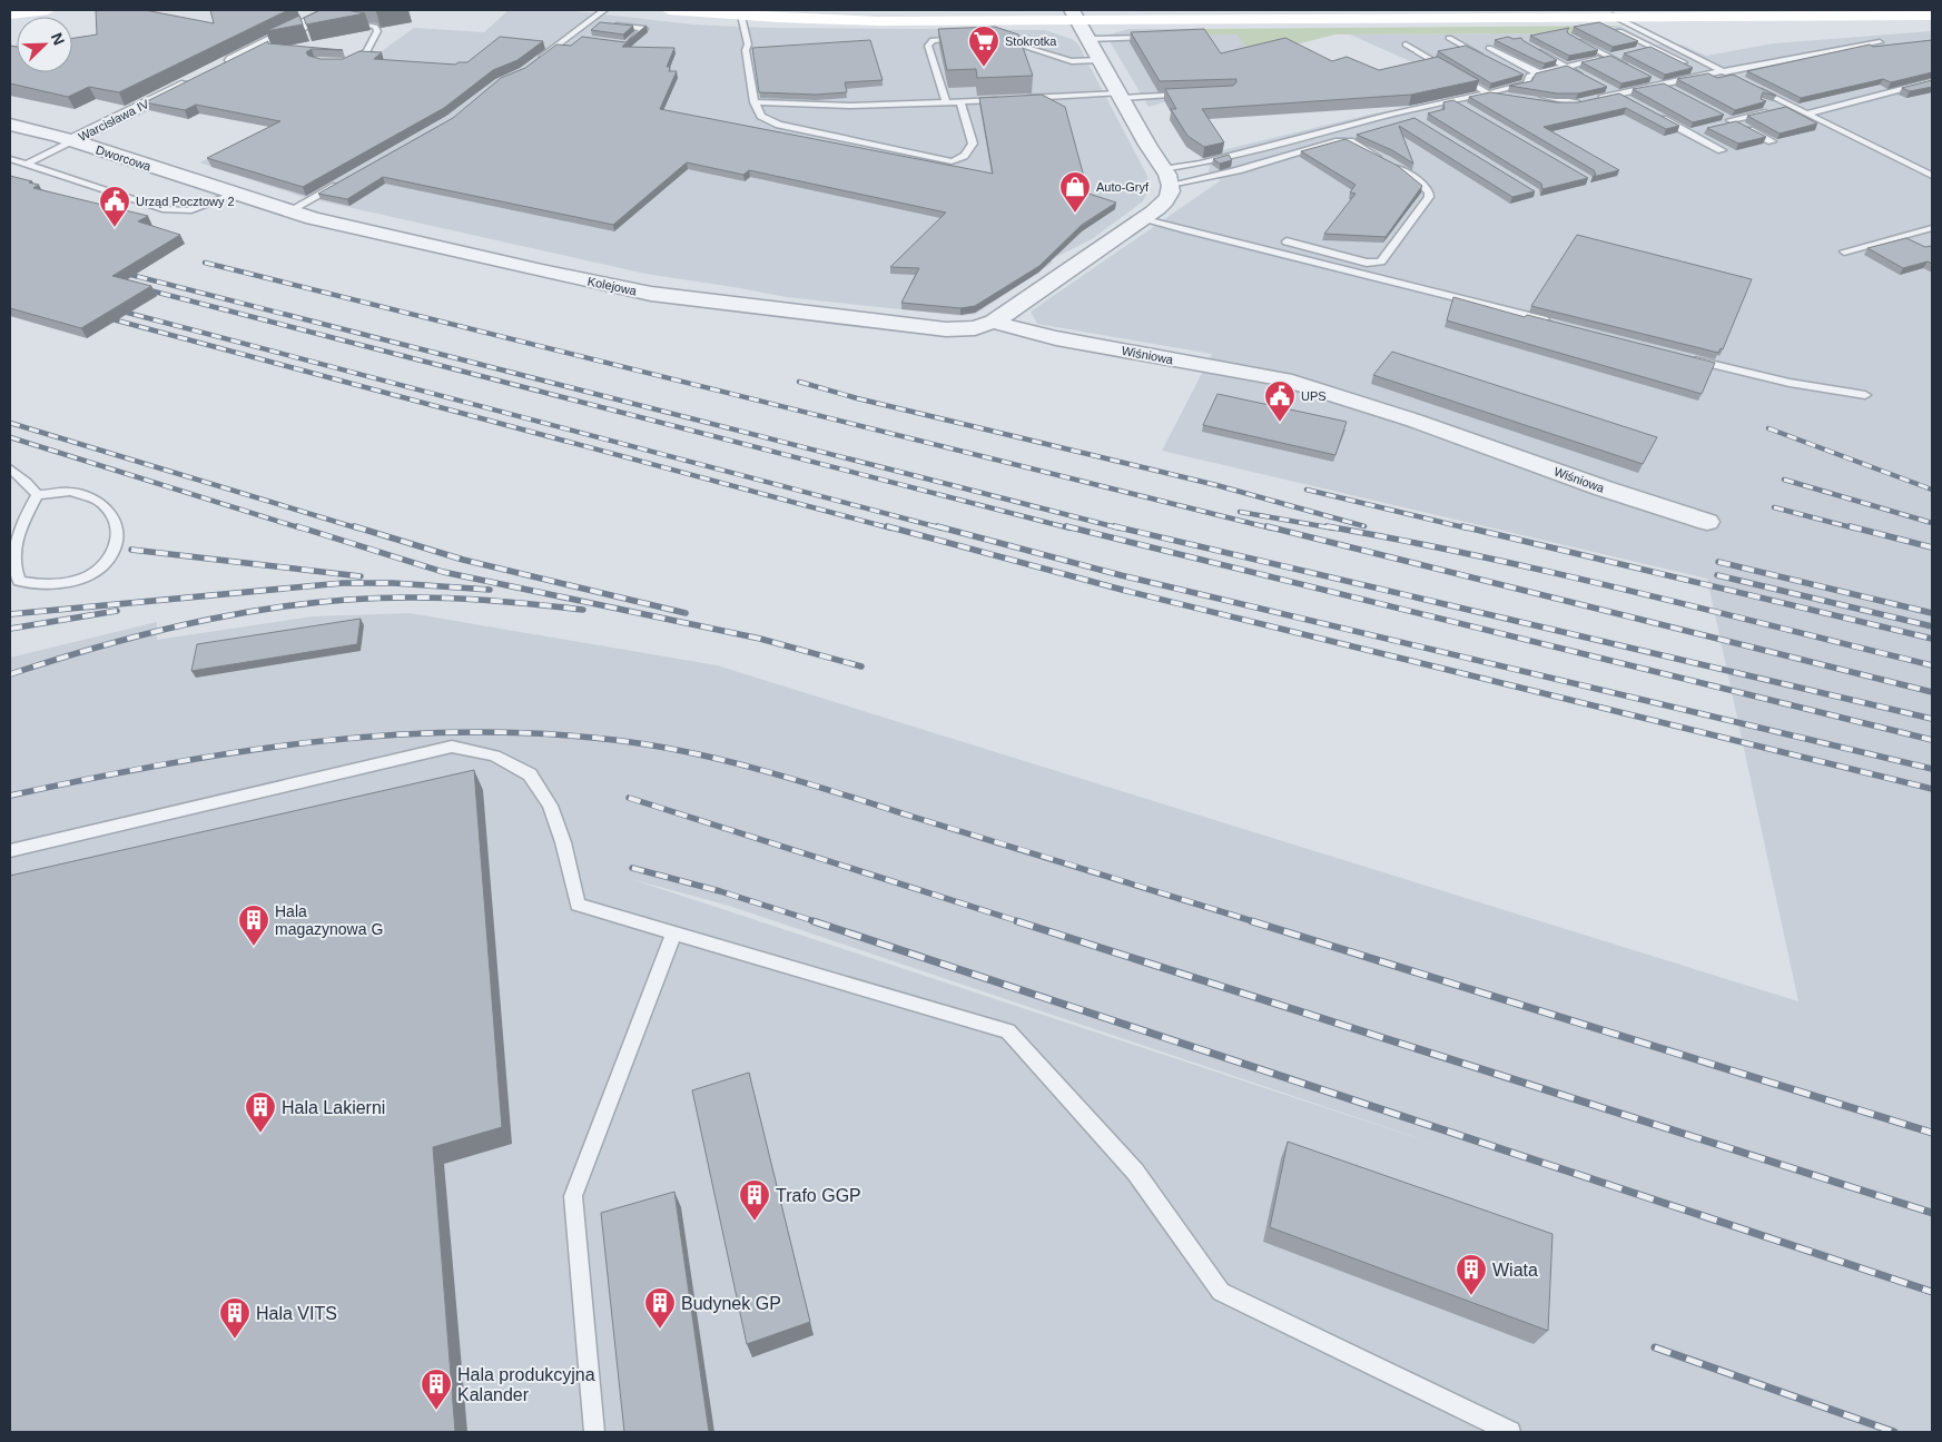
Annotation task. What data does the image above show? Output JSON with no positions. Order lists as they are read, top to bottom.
{
  "streets": {
    "street": [
      "Warcisława IV",
      "Dworcowa",
      "Kolejowa",
      "Wiśniowa"
    ]
  },
  "crossings": [
    ["Warcisława IV", "Dworcowa"],
    ["Dworcowa", "Kolejowa"],
    ["Kolejowa", "Wiśniowa"]
  ],
  "places": {
    "supermarket": ["Stokrotka"],
    "shop": ["Auto-Gryf"],
    "public building": ["Urząd Pocztowy 2", "UPS"],
    "building": [
      "Hala magazynowa G",
      "Hala Lakierni",
      "Trafo GGP",
      "Wiata",
      "Budynek GP",
      "Hala VITS",
      "Hala produkcyjna Kalander"
    ]
  },
  "north": "top right"
}
